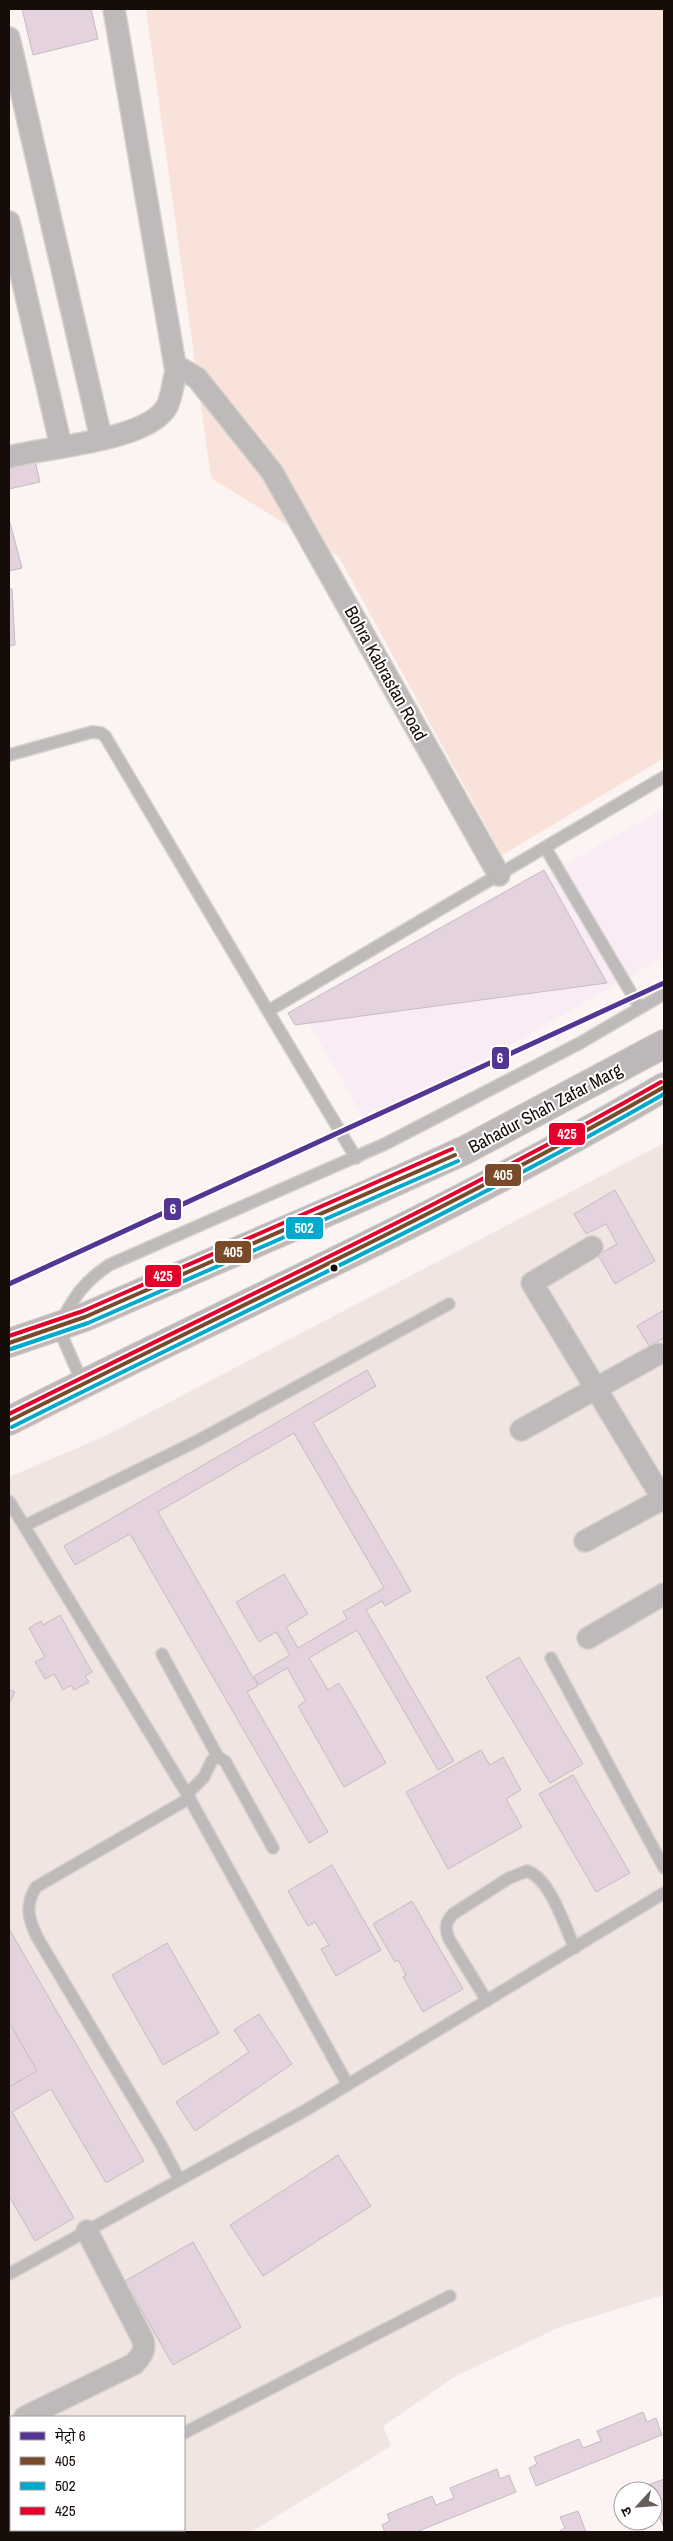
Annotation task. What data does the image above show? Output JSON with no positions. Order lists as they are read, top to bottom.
{
  "streets": {
    "main road": ["Bahadur Shah Zafar Marg"],
    "street": ["Bohra Kabrastan Road"]
  },
  "lines": [
    "metro line 6",
    "transit line 425",
    "transit line 405",
    "transit line 502"
  ],
  "legend": [
    "मेट्रो 6",
    "405",
    "502",
    "425"
  ],
  "north": "bottom left"
}
